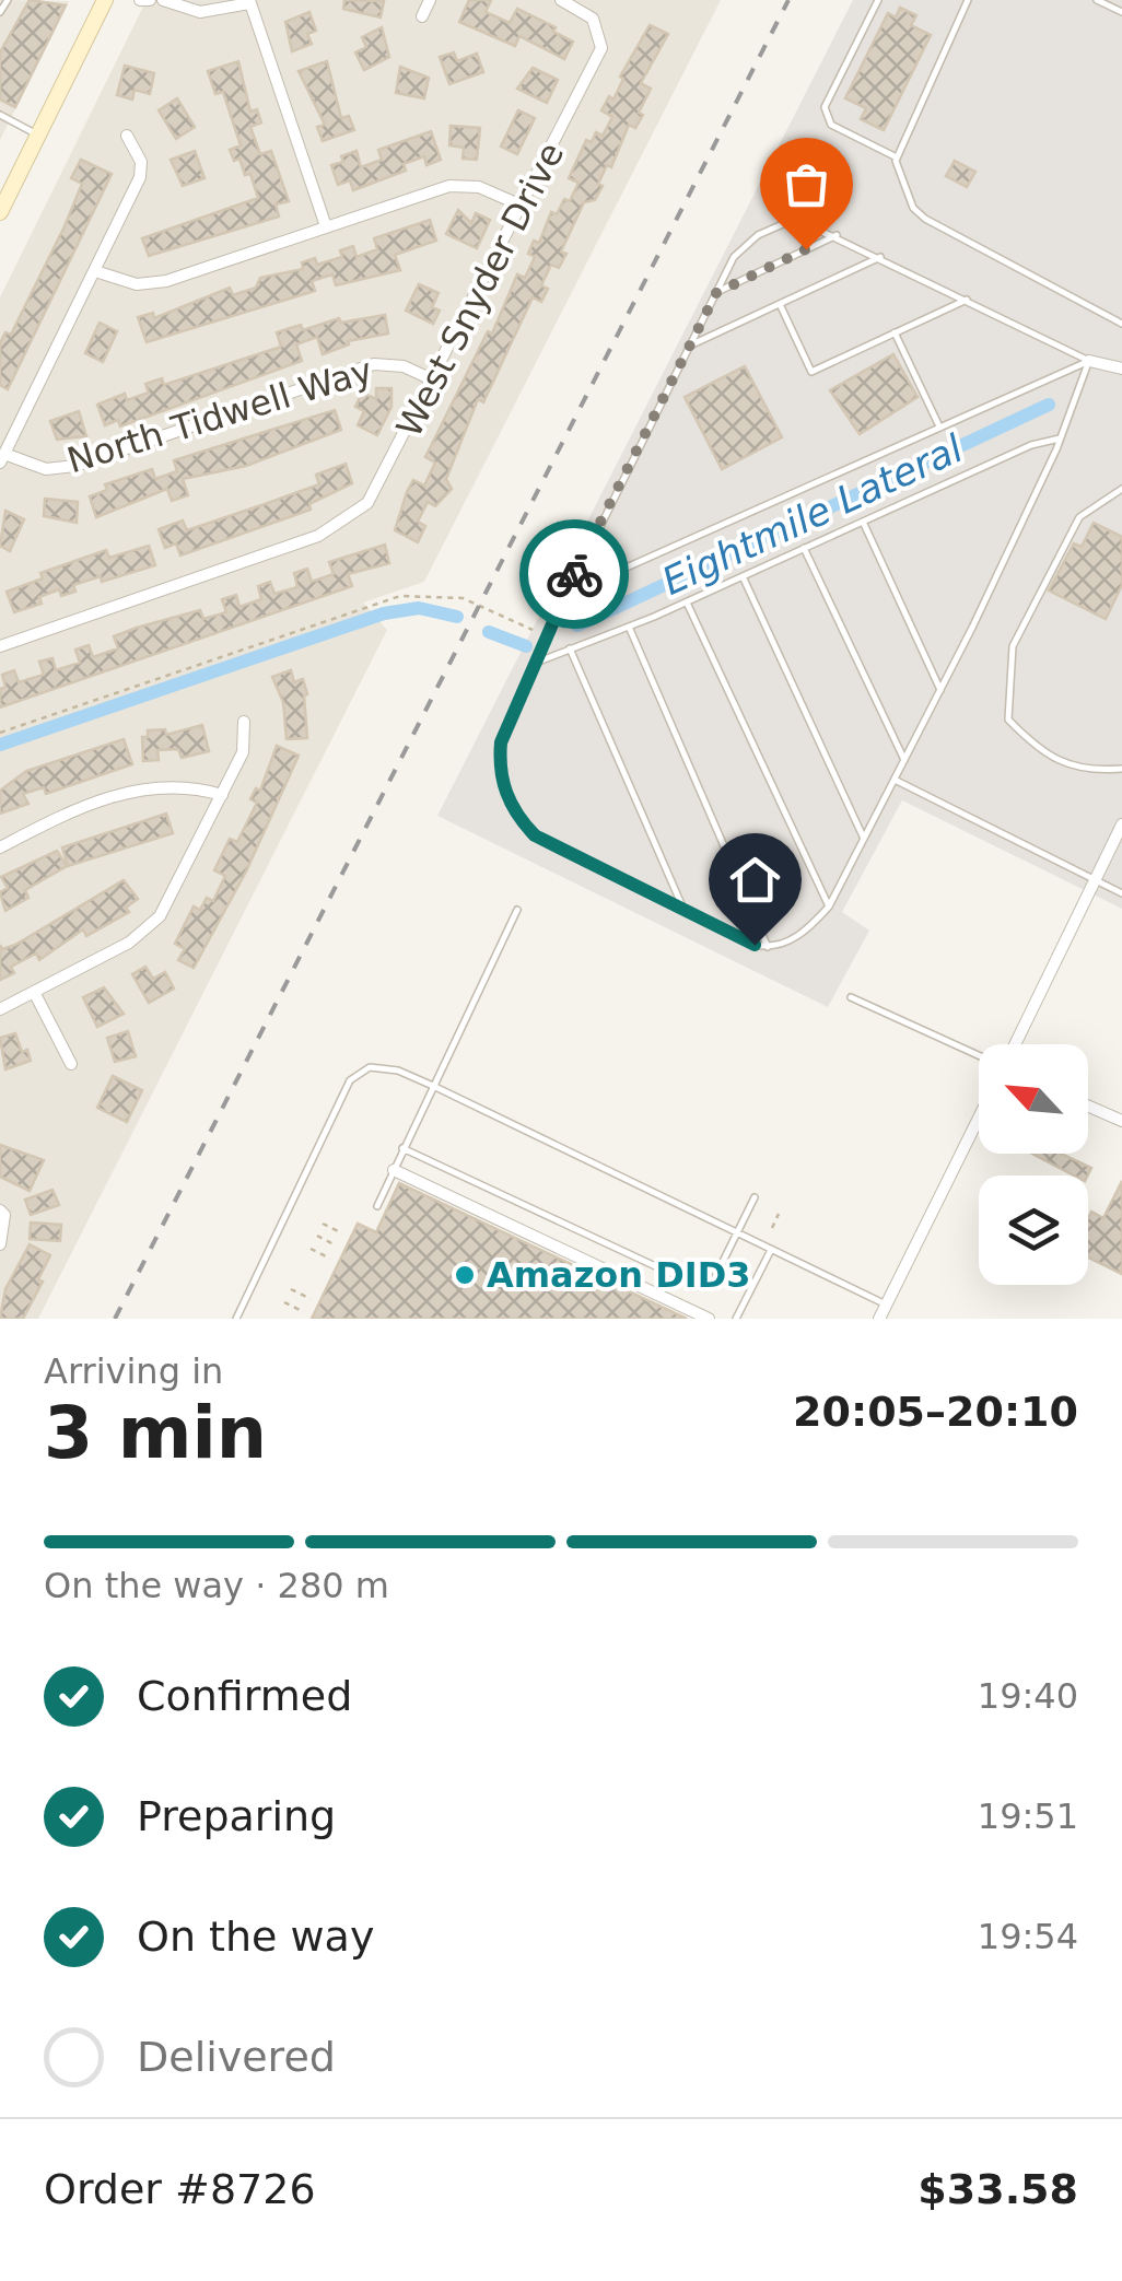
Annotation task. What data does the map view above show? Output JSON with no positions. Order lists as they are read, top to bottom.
{
  "streets": {
    "street": ["West Snyder Drive", "North Tidwell Way"]
  },
  "crossings": [
    ["West Snyder Drive", "North Tidwell Way"]
  ],
  "water": ["Eightmile Lateral"],
  "places": ["Amazon DID3"],
  "north": "top left",
  "page": {
    "heading": ["3 min", "Arriving in", "20:05–20:10"],
    "panel": ["Order #8726", "$33.58"],
    "bar": "On the way · 280 m",
    "list": [
      ["Confirmed", "19:40"],
      ["Preparing", "19:51"],
      ["On the way", "19:54"],
      "Delivered"
    ]
  }
}
